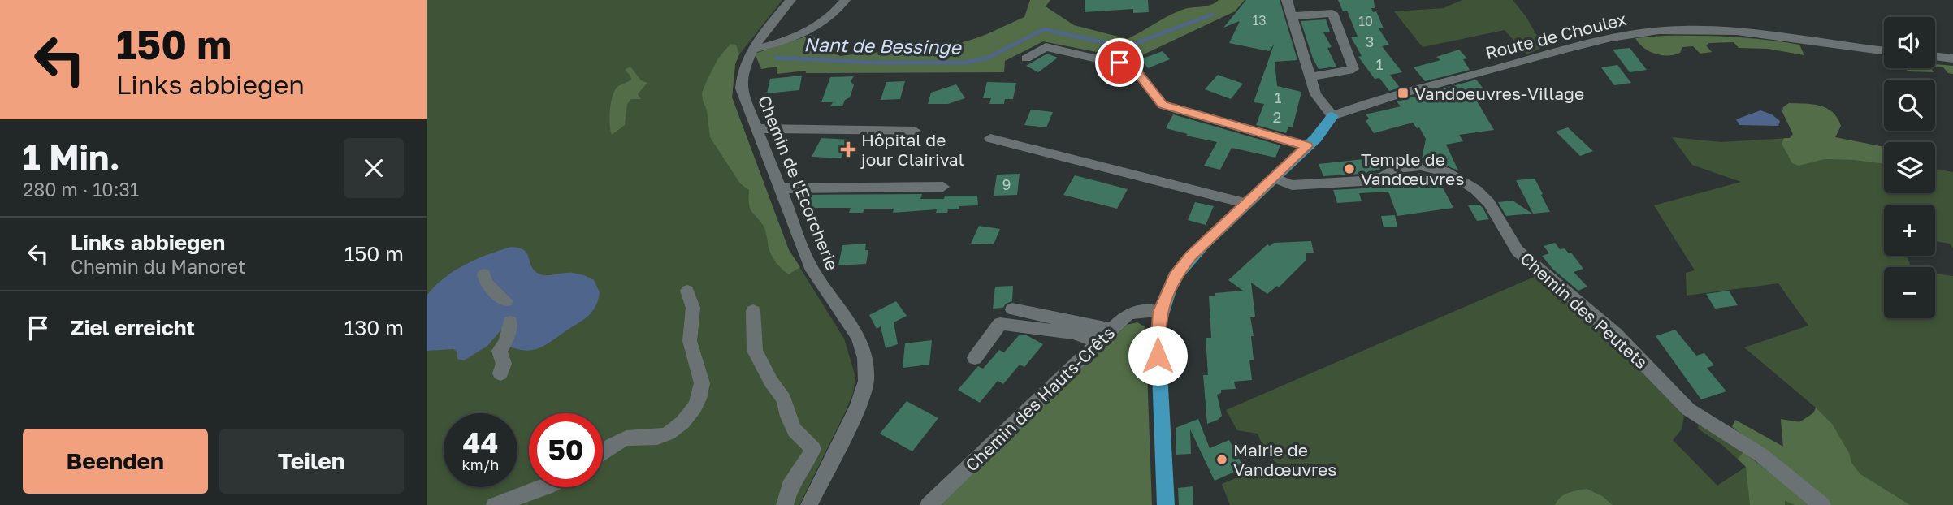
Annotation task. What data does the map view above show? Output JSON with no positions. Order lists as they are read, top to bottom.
{
  "streets": {
    "street": [
      "Route de Choulex",
      "Chemin de l'Ecorcherie",
      "Chemin des Peutets",
      "Chemin des Hauts-Crêts"
    ]
  },
  "water": ["Nant de Bessinge"],
  "places": {
    "transit": ["Vandoeuvres-Village"],
    "health": ["Hôpital de jour Clairival"],
    "other": ["Temple de Vandœuvres", "Mairie de Vandœuvres"]
  },
  "house_numbers": [
    "13",
    "10",
    "3",
    "1",
    "1",
    "2",
    "9"
  ],
  "page": {
    "turn": ["150 m", "Links abbiegen"],
    "map_buttons": ["+", "−"],
    "heading": ["1 Min.", "280 m · 10:31"],
    "list": [
      {
        "name": "Links abbiegen",
        "note": "Chemin du Manoret",
        "value": "150 m"
      },
      {
        "name": "Ziel erreicht",
        "value": "130 m"
      }
    ],
    "speed": "44 km/h",
    "limit": "50",
    "buttons": ["Beenden", "Teilen"]
  }
}
